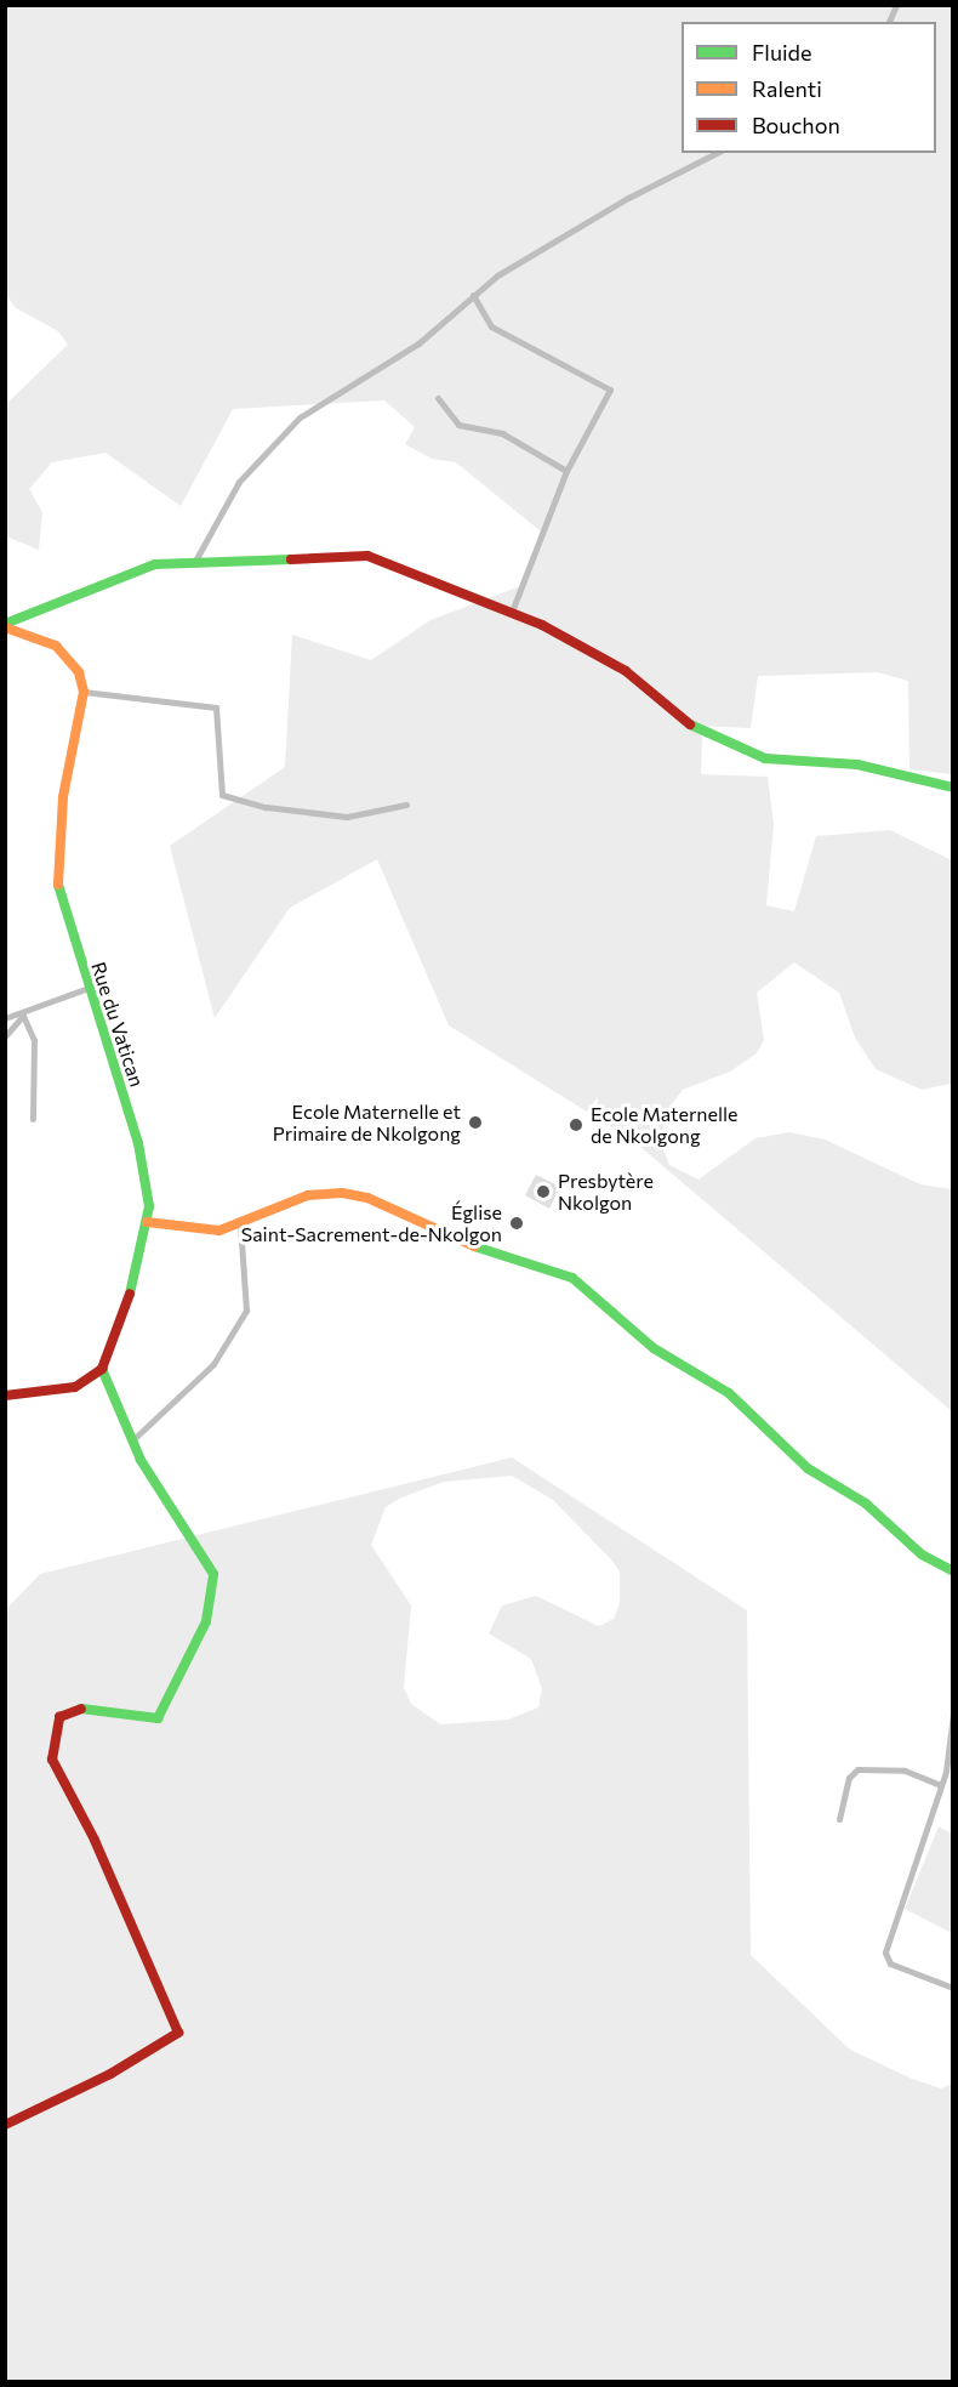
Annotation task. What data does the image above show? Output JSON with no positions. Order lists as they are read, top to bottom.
{
  "streets": {
    "street": ["Rue du Vatican"]
  },
  "places": [
    "Ecole Maternelle et Primaire de Nkolgong",
    "Ecole Maternelle de Nkolgong",
    "Presbytère Nkolgon",
    "Église Saint-Sacrement-de-Nkolgon"
  ],
  "legend": ["Fluide", "Ralenti", "Bouchon"]
}
